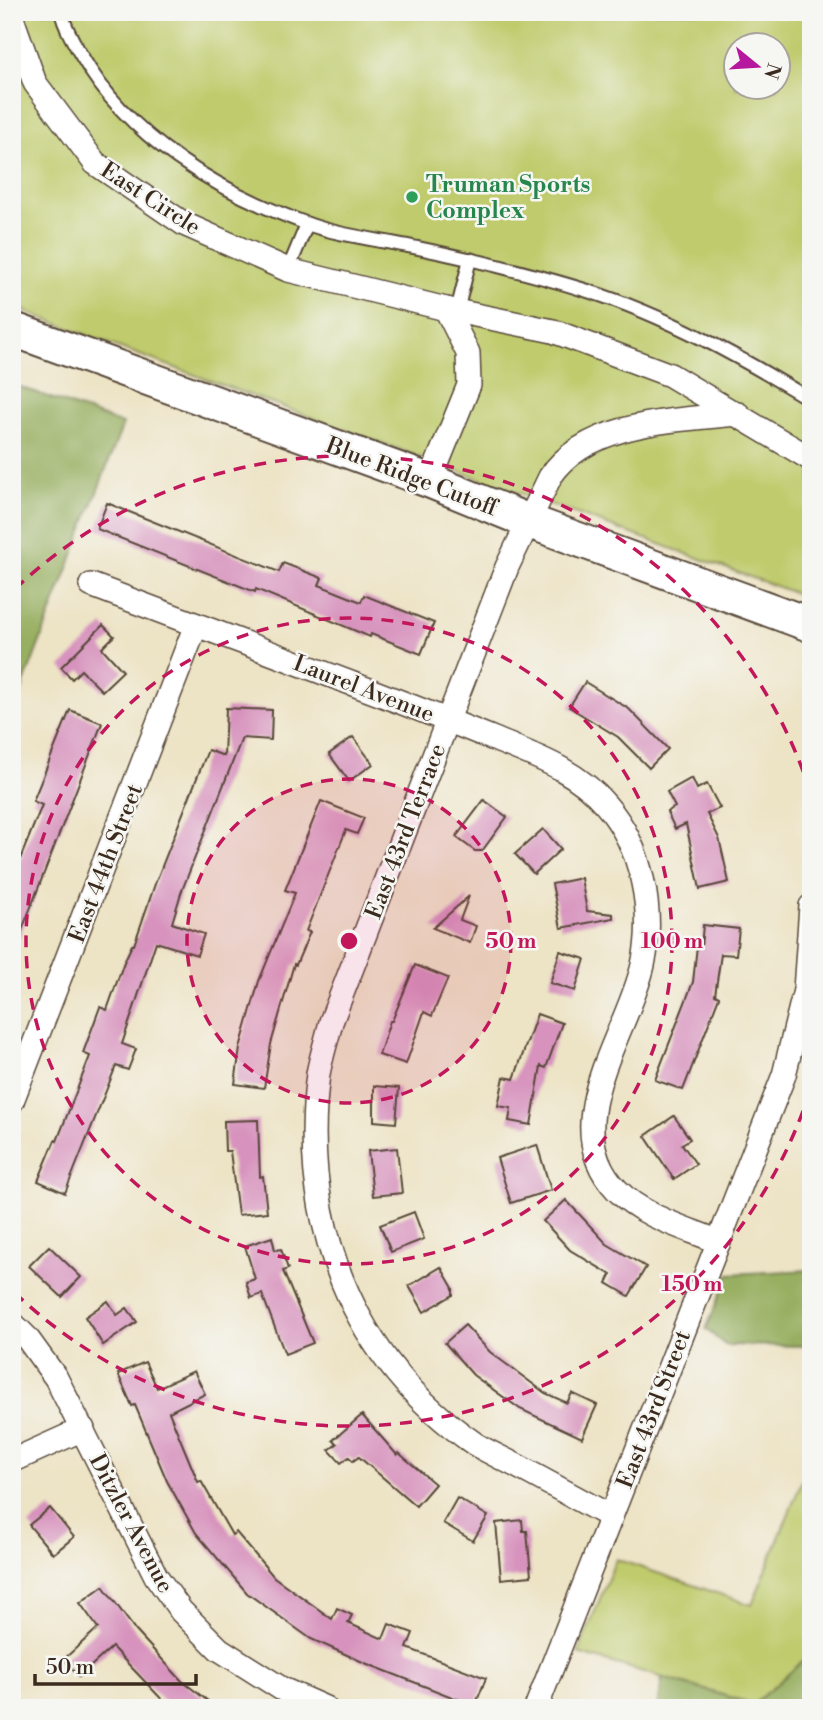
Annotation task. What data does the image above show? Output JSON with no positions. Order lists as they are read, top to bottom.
{
  "streets": {
    "main road": ["Blue Ridge Cutoff"],
    "street": [
      "East Circle",
      "Laurel Avenue",
      "East 43rd Terrace",
      "East 44th Street",
      "East 43rd Street",
      "Ditzler Avenue"
    ]
  },
  "crossings": [
    ["Blue Ridge Cutoff", "East 43rd Terrace"],
    ["Laurel Avenue", "East 43rd Terrace"],
    ["Laurel Avenue", "East 44th Street"],
    ["Laurel Avenue", "East 43rd Street"],
    ["East 43rd Terrace", "East 43rd Street"]
  ],
  "places": ["Truman Sports Complex"],
  "scale_bar": "50 m",
  "north": "right",
  "rings": ["50 m", "100 m", "150 m"]
}
